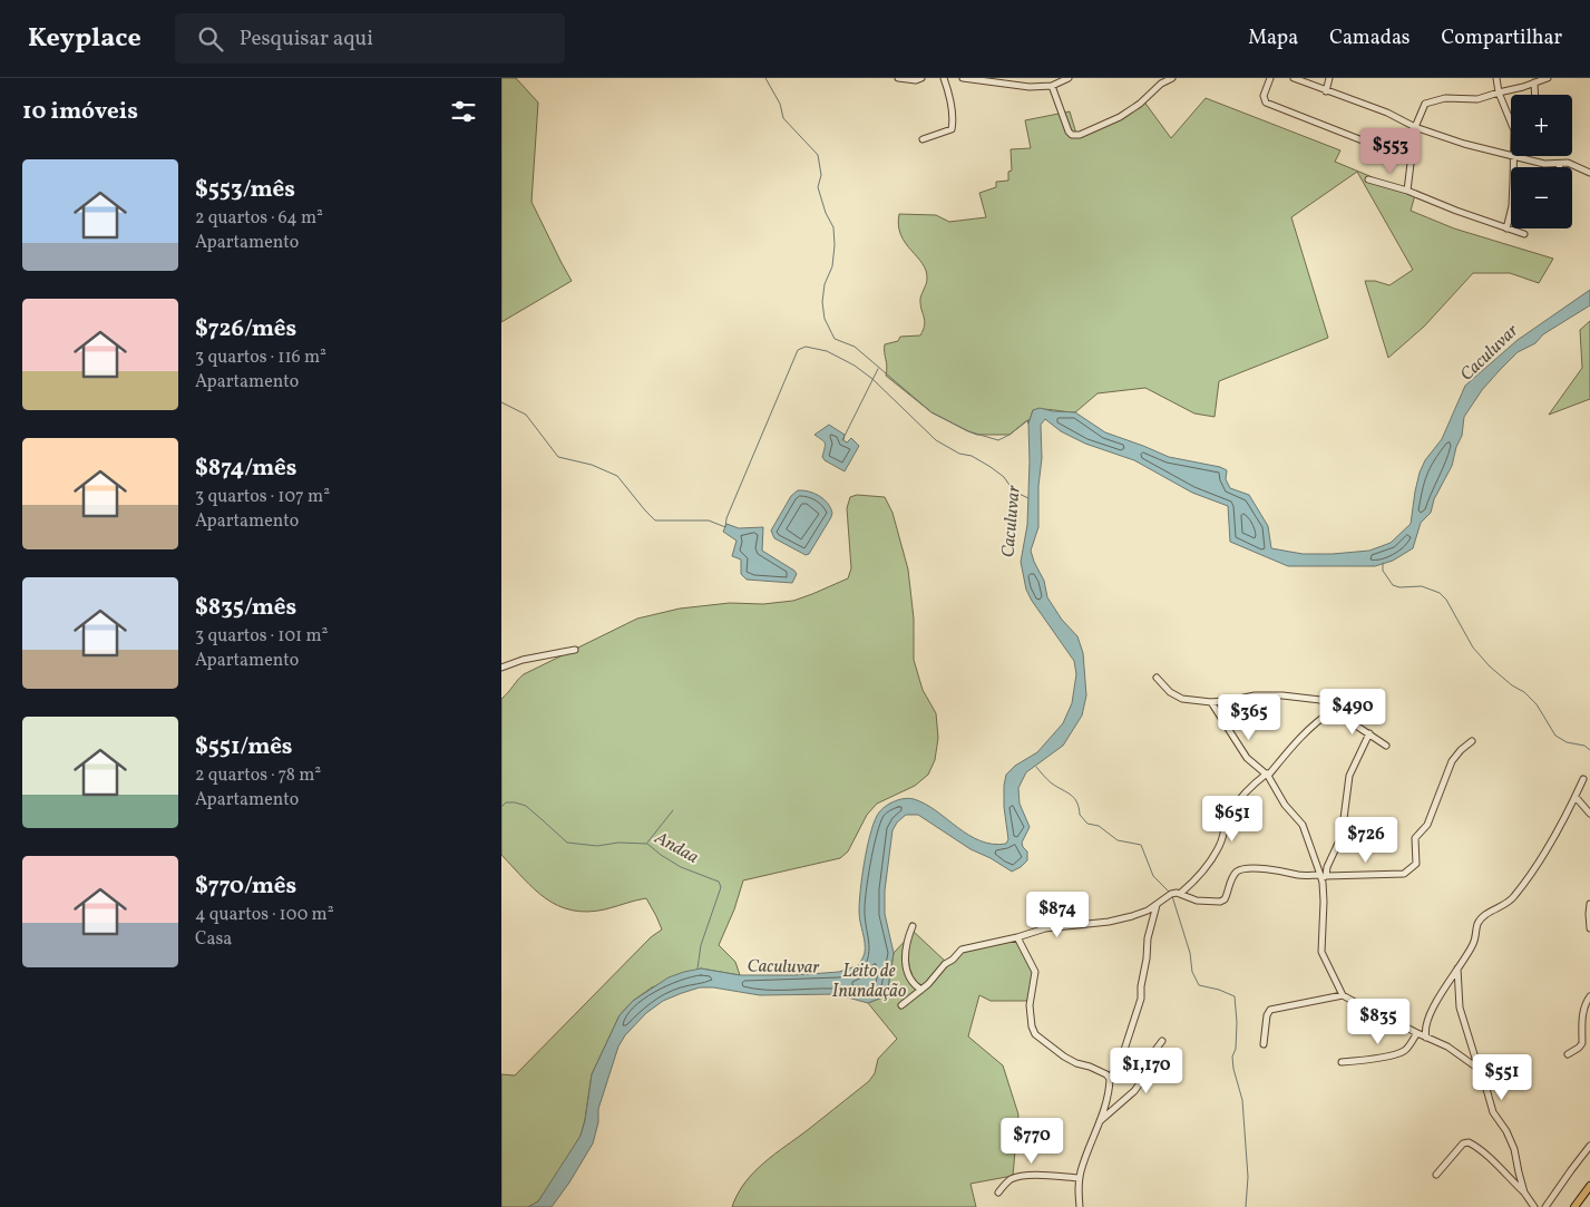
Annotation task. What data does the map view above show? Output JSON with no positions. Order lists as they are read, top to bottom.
{
  "water": ["Caculuvar", "Andaa", "Leito de Inundação"],
  "page": {
    "header": "Keyplace",
    "search": "Pesquisar aqui",
    "nav": ["Mapa", "Camadas", "Compartilhar"],
    "heading": "10 imóveis",
    "map_buttons": ["+", "−"],
    "price": [
      "$553",
      "$490",
      "$365",
      "$651",
      "$726",
      "$874",
      "$835",
      "$1,170",
      "$551",
      "$770"
    ],
    "list": [
      {
        "name": "$553/mês",
        "note": "2 quartos · 64 m² · Apartamento"
      },
      {
        "name": "$726/mês",
        "note": "3 quartos · 116 m² · Apartamento"
      },
      {
        "name": "$874/mês",
        "note": "3 quartos · 107 m² · Apartamento"
      },
      {
        "name": "$835/mês",
        "note": "3 quartos · 101 m² · Apartamento"
      },
      {
        "name": "$551/mês",
        "note": "2 quartos · 78 m² · Apartamento"
      },
      {
        "name": "$770/mês",
        "note": "4 quartos · 100 m² · Casa"
      }
    ]
  }
}
